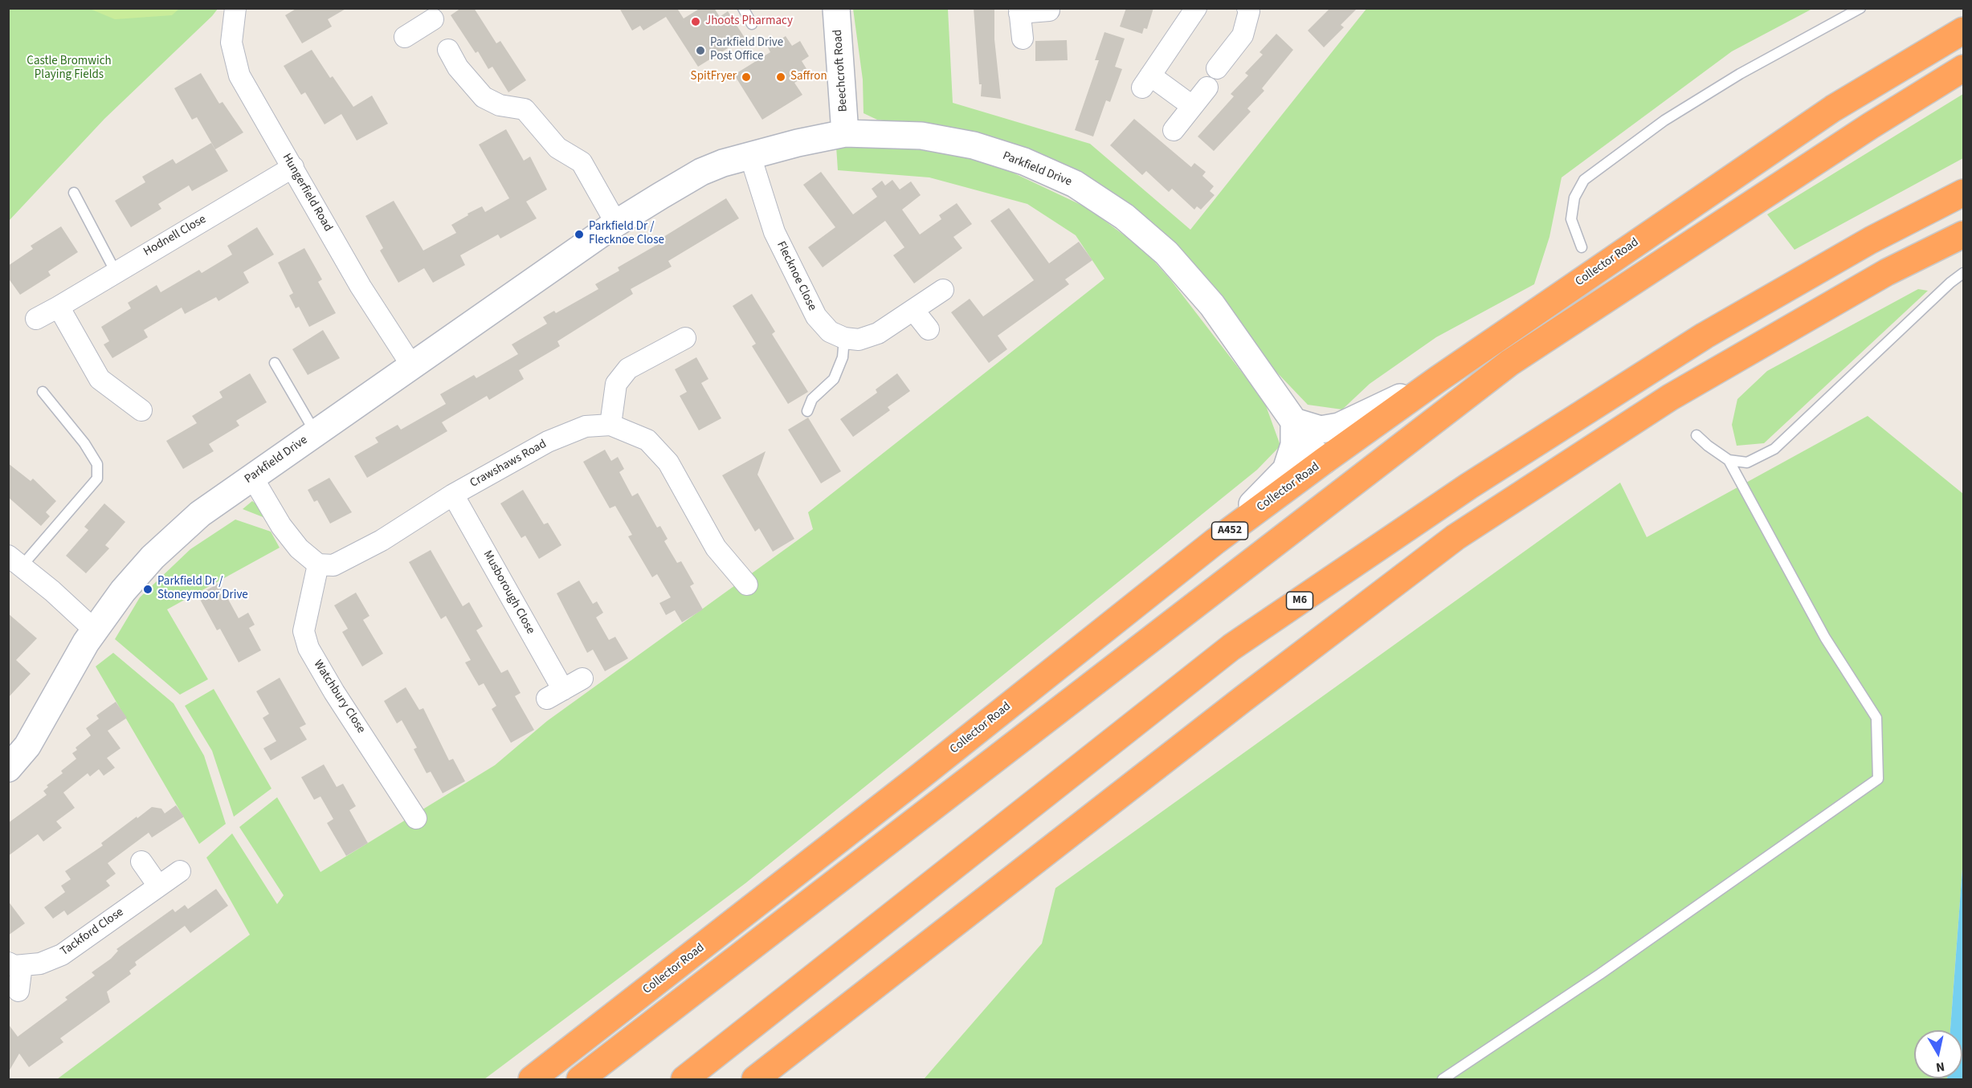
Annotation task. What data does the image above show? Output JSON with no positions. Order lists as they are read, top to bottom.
{
  "streets": {
    "highway": ["Collector Road", "A452", "M6"],
    "street": [
      "Beechcroft Road",
      "Parkfield Drive",
      "Hungerfield Road",
      "Hodnell Close",
      "Flecknoe Close",
      "Crawshaws Road",
      "Musborough Close",
      "Watchbury Close",
      "Tackford Close"
    ]
  },
  "crossings": [
    ["Beechcroft Road", "Parkfield Drive"],
    ["Parkfield Drive", "Hungerfield Road"],
    ["Parkfield Drive", "Collector Road"],
    ["Parkfield Drive", "Flecknoe Close"],
    ["Hungerfield Road", "Hodnell Close"],
    ["Crawshaws Road", "Musborough Close"],
    ["Crawshaws Road", "Watchbury Close"]
  ],
  "parks": ["Castle Bromwich Playing Fields"],
  "places": [
    "Jhoots Pharmacy",
    "Parkfield Drive Post Office",
    "SpitFryer",
    "Saffron",
    "Parkfield Dr / Flecknoe Close",
    "Parkfield Dr / Stoneymoor Drive"
  ],
  "north": "bottom"
}
